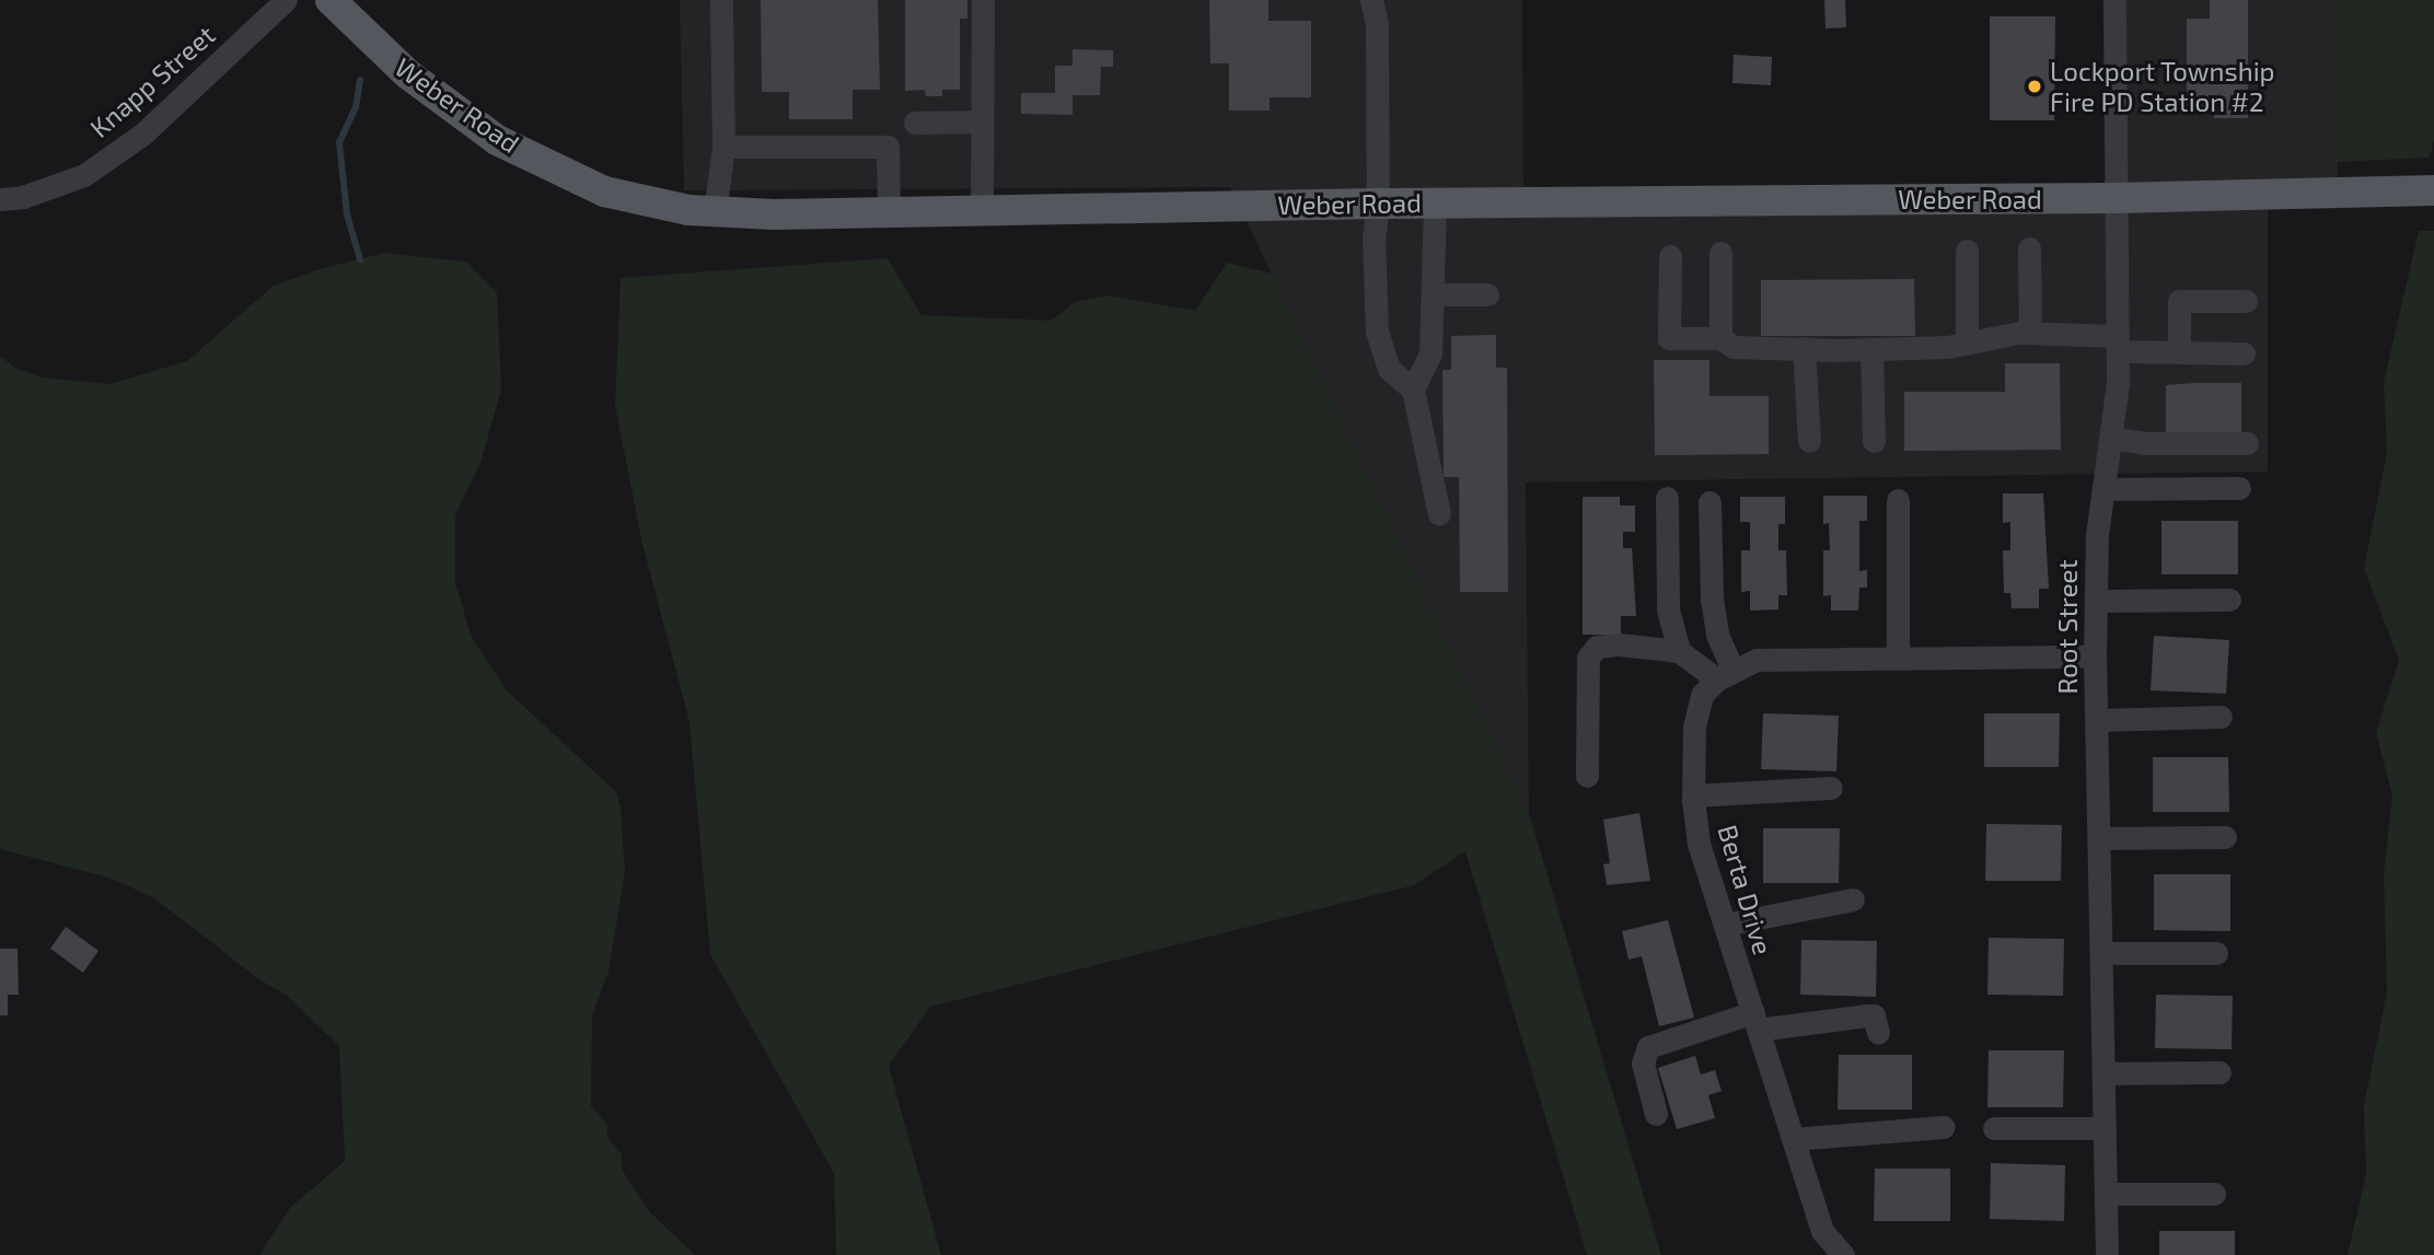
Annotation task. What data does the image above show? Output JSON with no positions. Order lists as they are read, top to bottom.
{
  "streets": {
    "main road": ["Weber Road"],
    "street": ["Knapp Street", "Root Street", "Berta Drive"]
  },
  "crossings": [
    ["Weber Road", "Root Street"]
  ],
  "places": ["Lockport Township Fire PD Station #2"]
}
